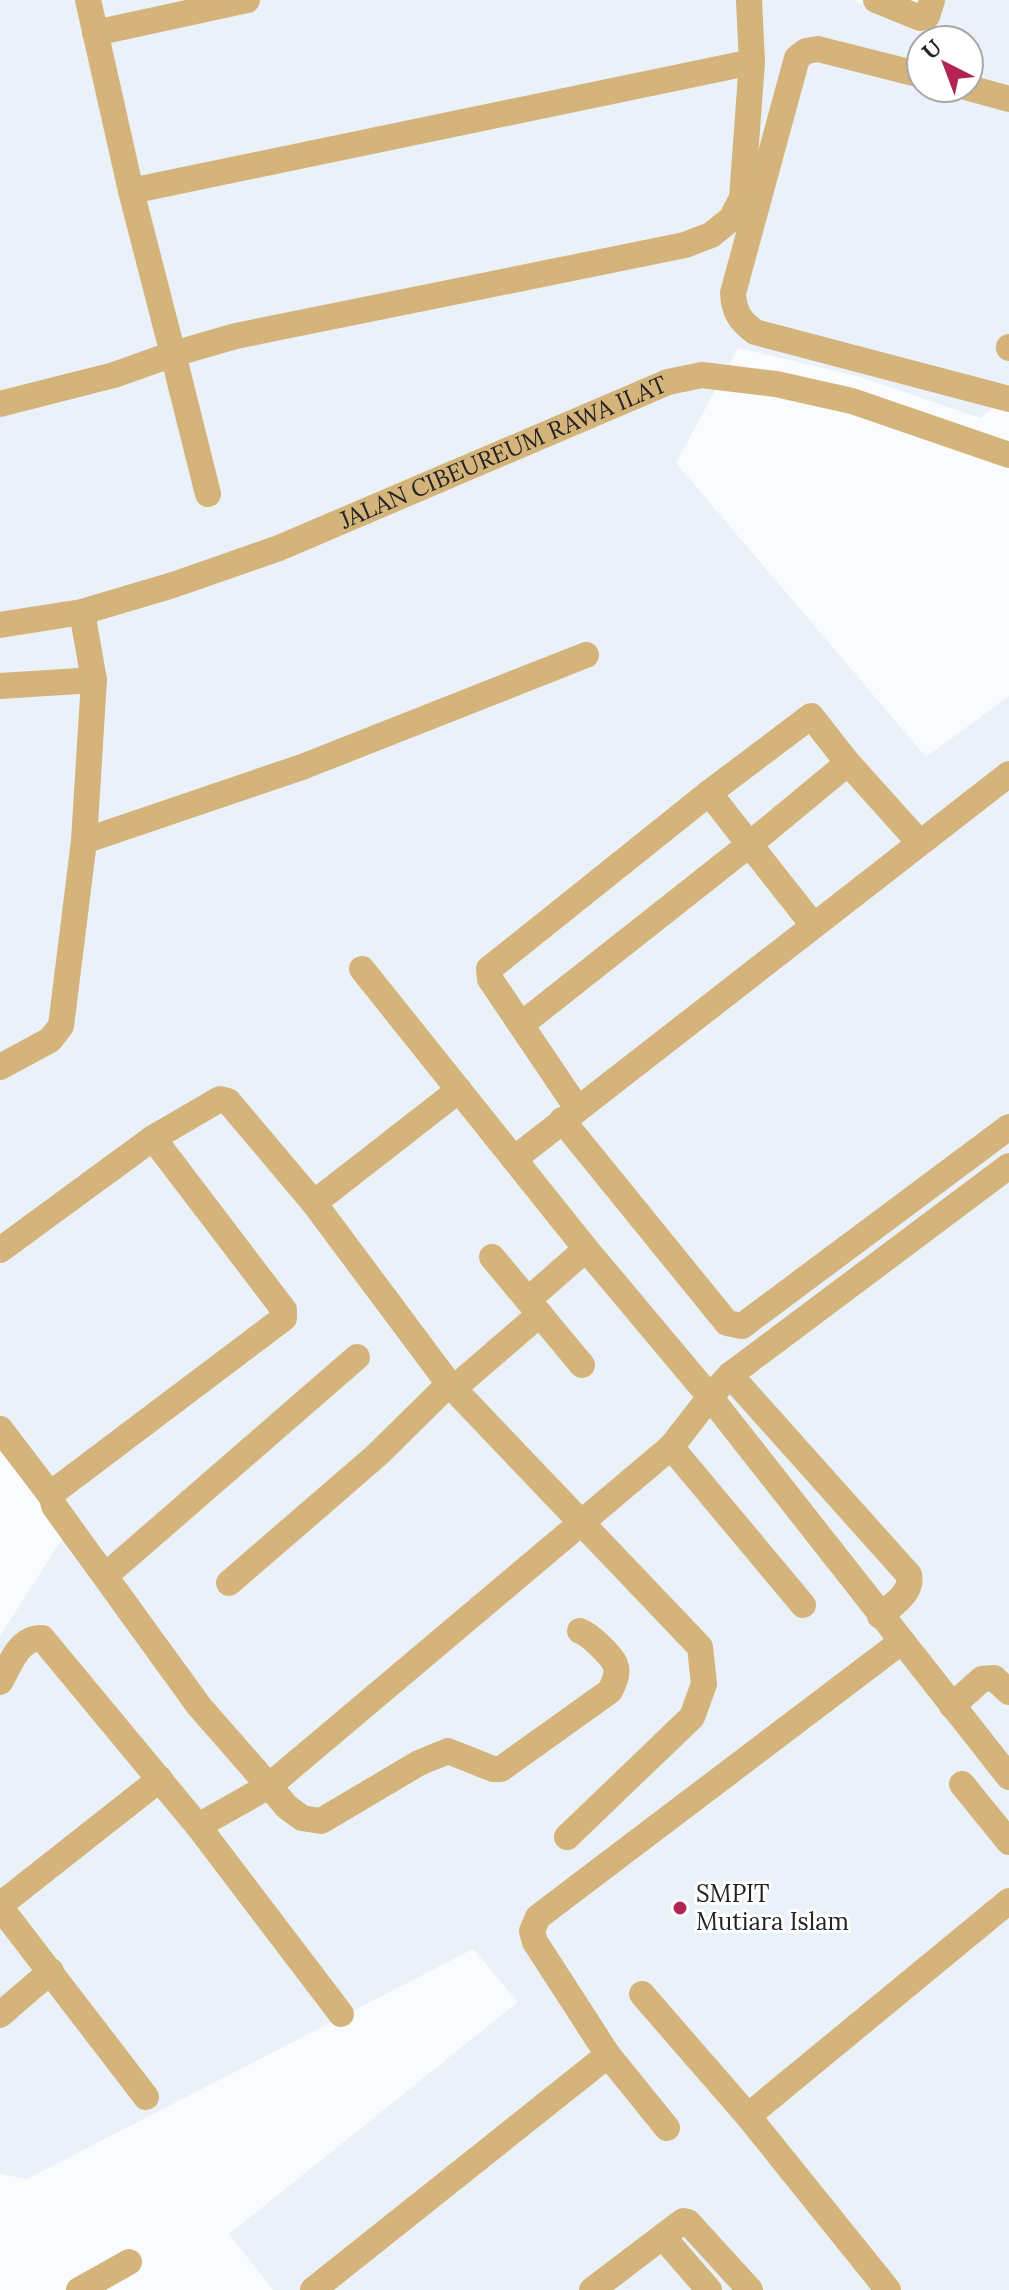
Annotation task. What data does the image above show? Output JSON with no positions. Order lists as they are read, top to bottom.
{
  "streets": {
    "street": ["JALAN CIBEUREUM RAWA ILAT"]
  },
  "places": ["SMPIT Mutiara Islam"],
  "north": "top left"
}
